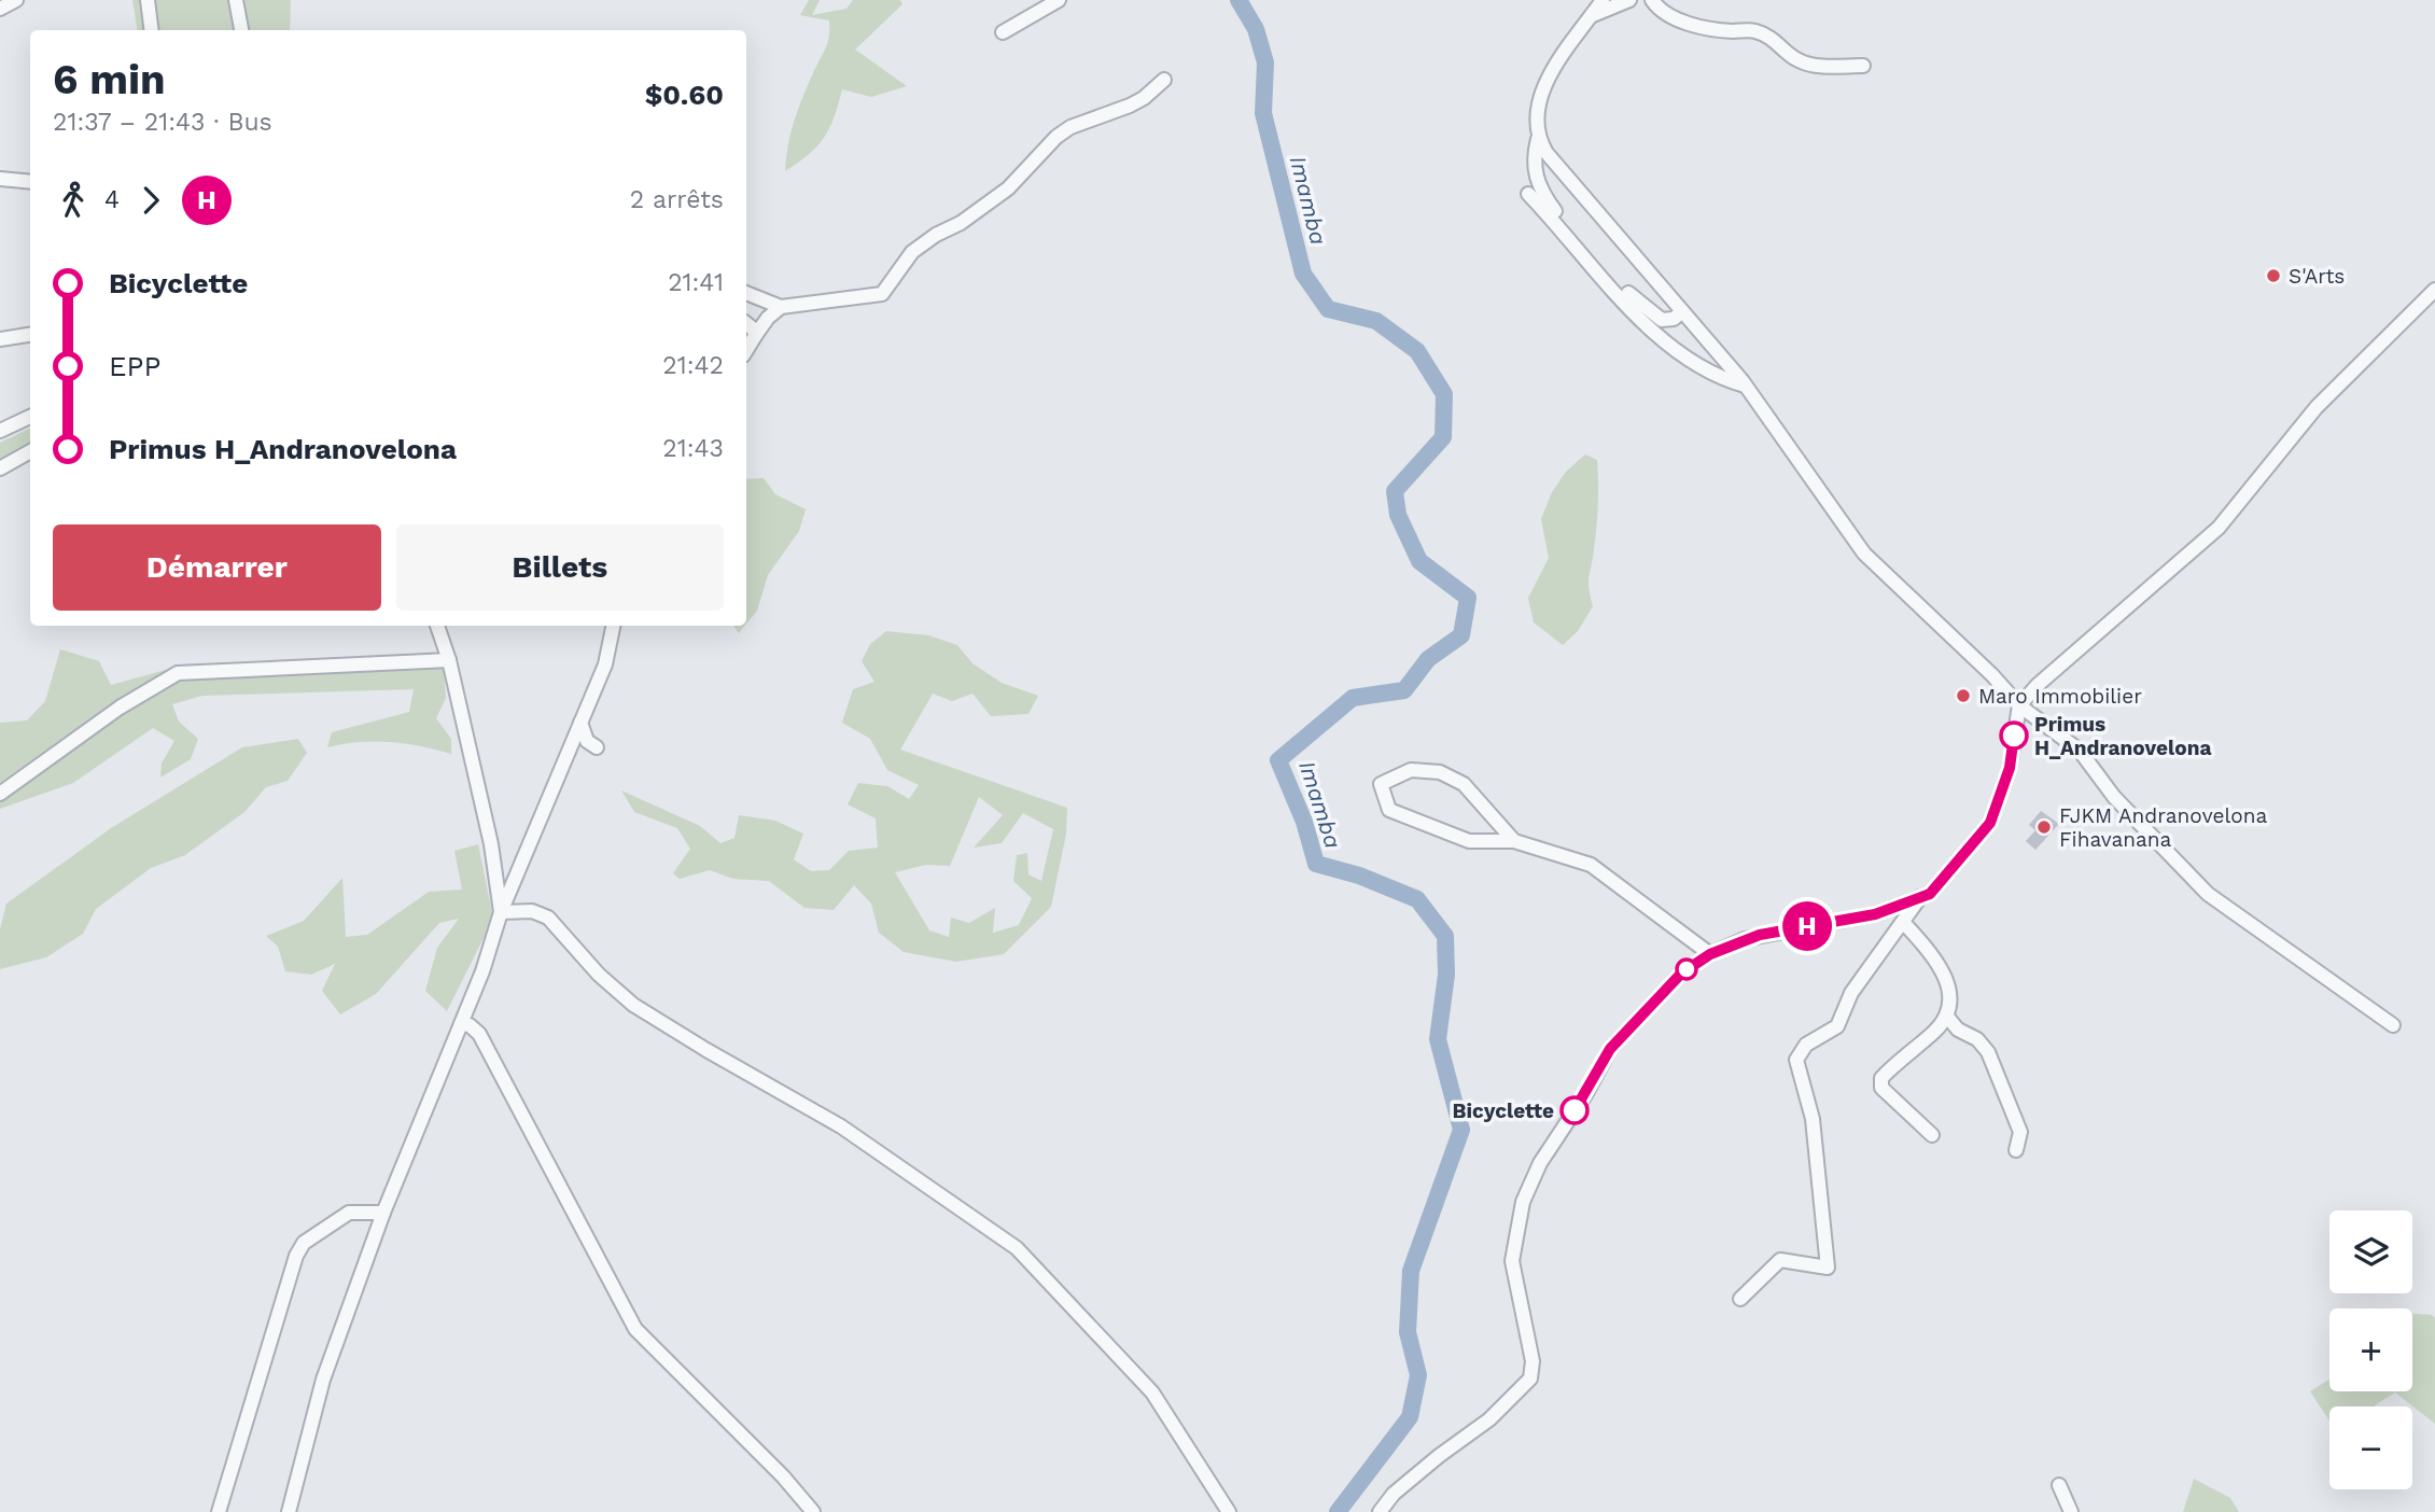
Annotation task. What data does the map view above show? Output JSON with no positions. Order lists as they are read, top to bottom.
{
  "water": ["Imamba"],
  "places": [
    "S'Arts",
    "Maro Immobilier",
    "Primus H_Andranovelona",
    "FJKM Andranovelona Fihavanana",
    "Bicyclette"
  ],
  "lines": ["bus line H"],
  "page": {
    "on_map": "H",
    "heading": ["6 min", "21:37 – 21:43 · Bus", "$0.60"],
    "legs": ["4", "H", "2 arrêts"],
    "list": [
      {
        "name": "Bicyclette",
        "value": "21:41"
      },
      {
        "name": "EPP",
        "value": "21:42"
      },
      {
        "name": "Primus H_Andranovelona",
        "value": "21:43"
      }
    ],
    "buttons": ["Démarrer", "Billets"],
    "map_buttons": ["+", "−"]
  }
}
